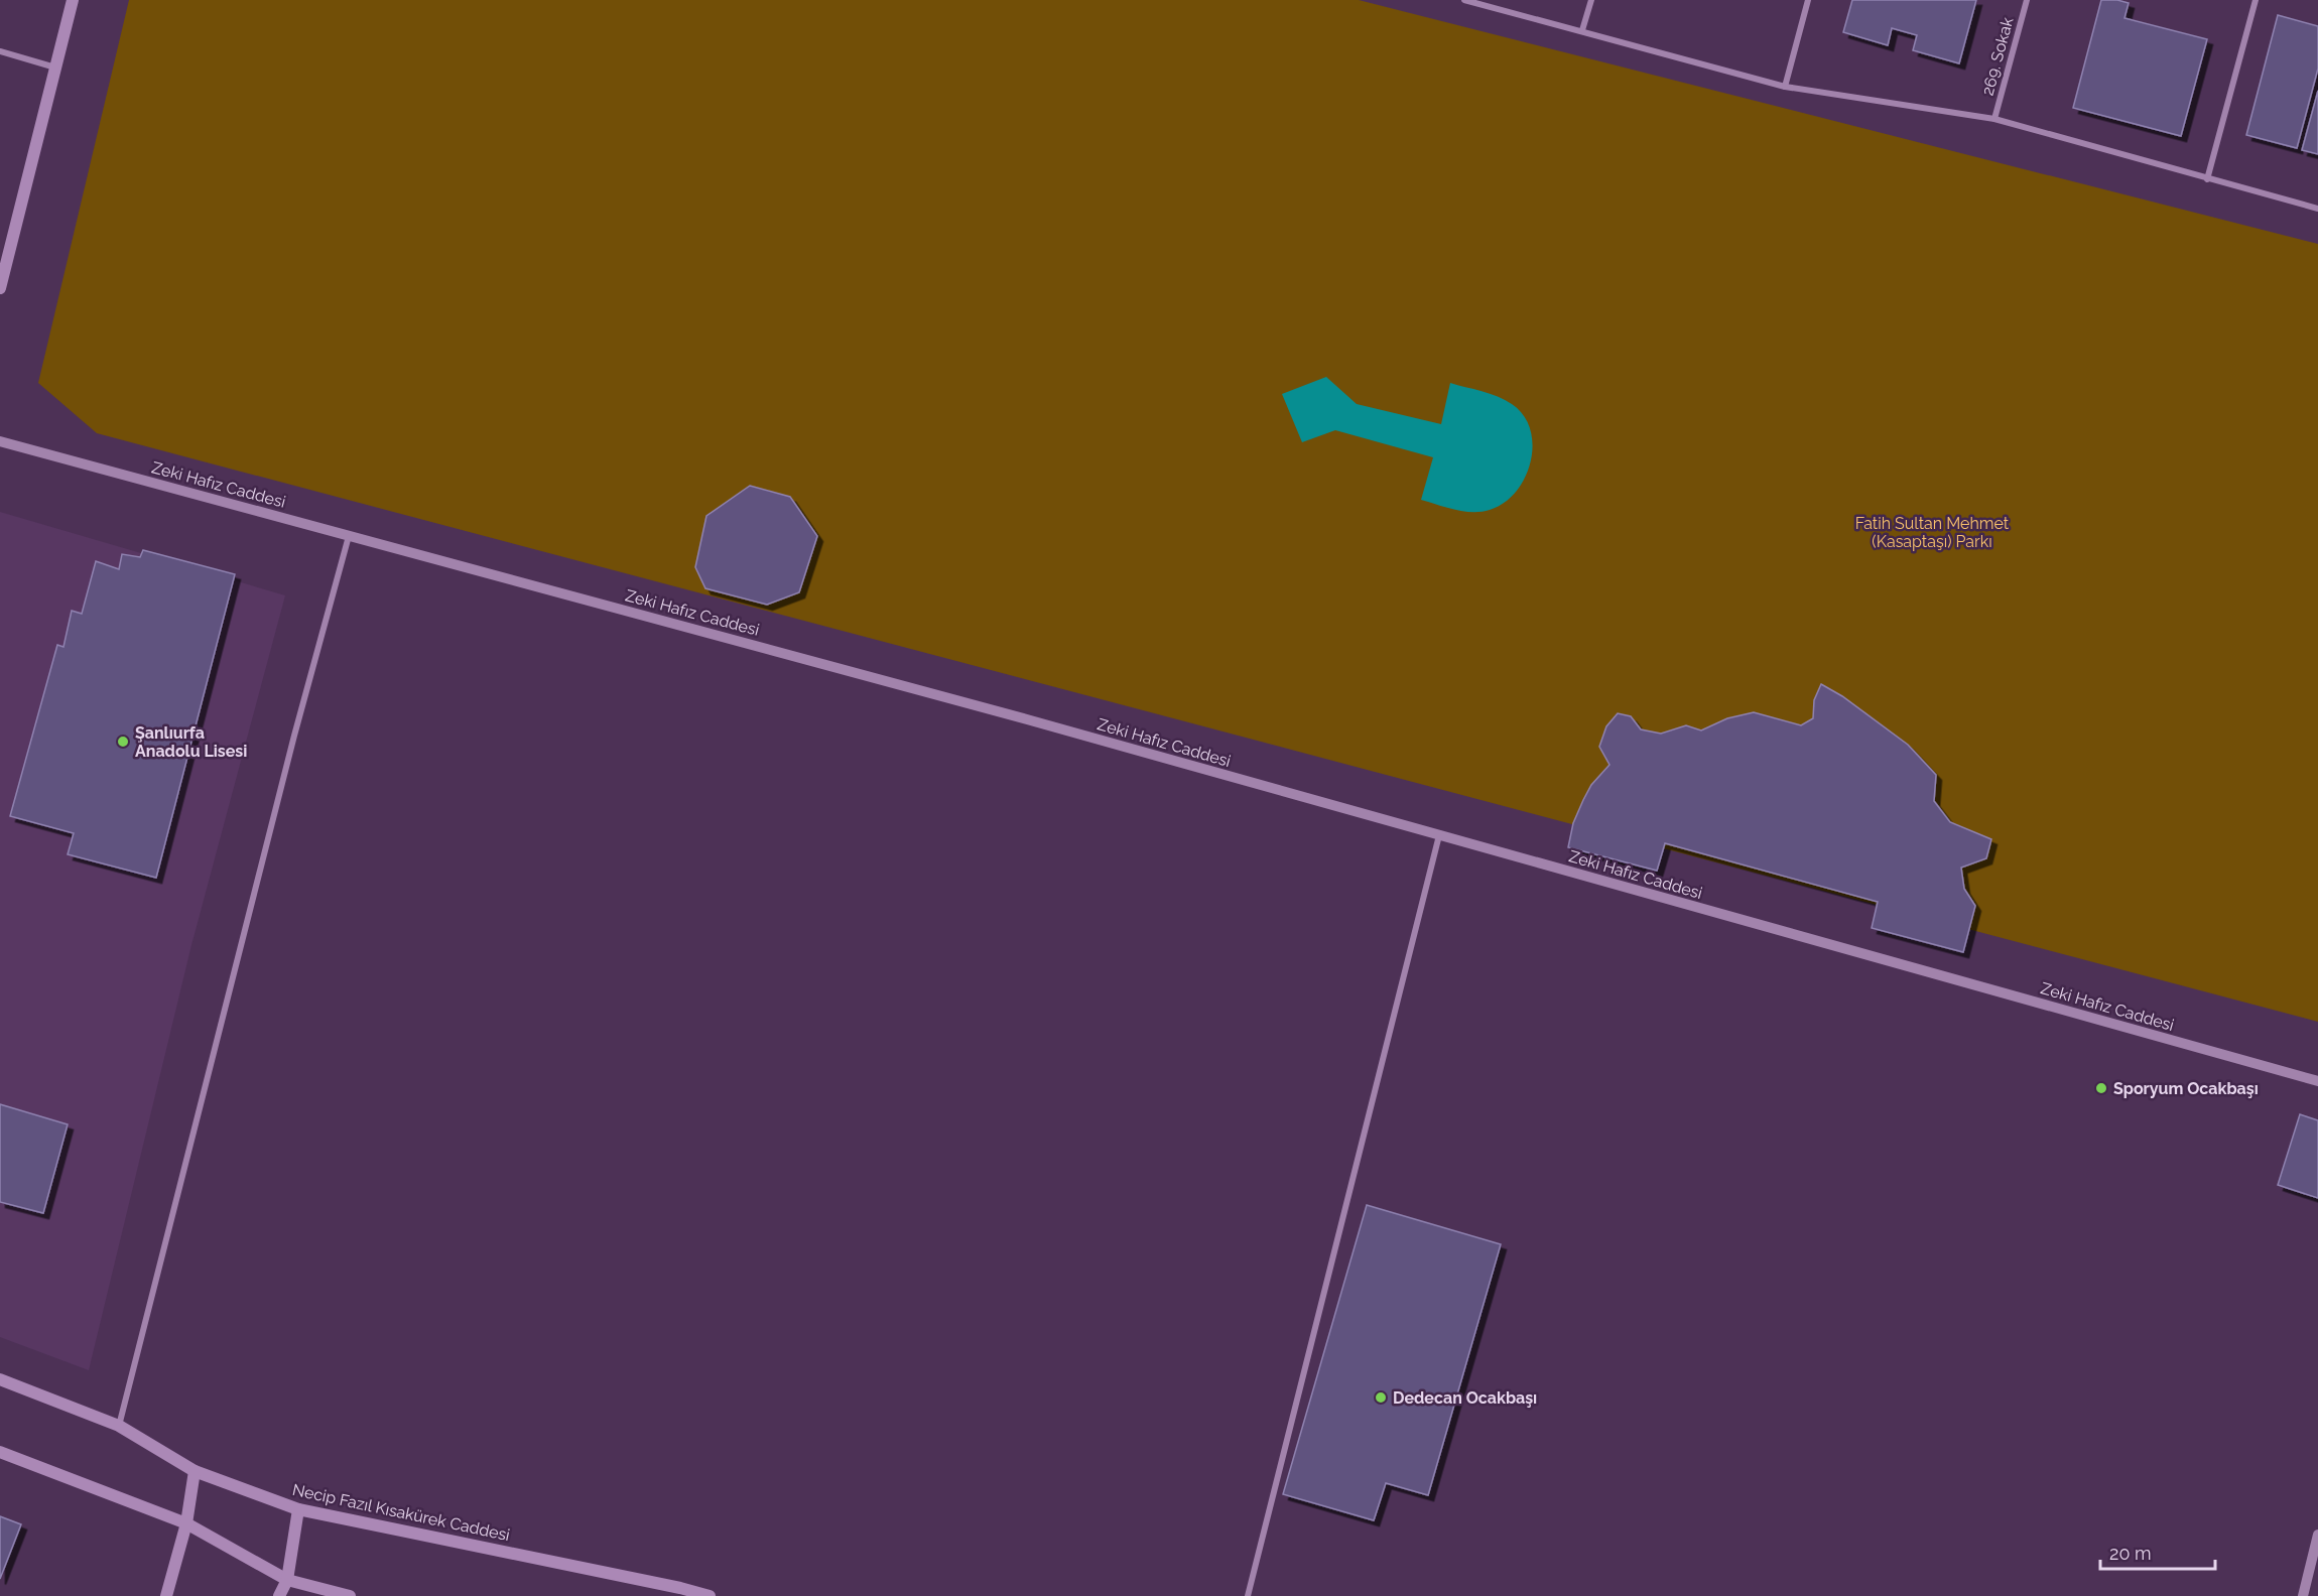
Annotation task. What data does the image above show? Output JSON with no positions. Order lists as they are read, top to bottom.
{
  "streets": {
    "main road": ["Necip Fazıl Kısakürek Caddesi"],
    "street": ["269. Sokak", "Zeki Hafız Caddesi"]
  },
  "parks": ["Fatih Sultan Mehmet (Kasaptaşı) Parkı"],
  "places": ["Şanlıurfa Anadolu Lisesi", "Sporyum Ocakbaşı", "Dedecan Ocakbaşı"],
  "scale_bar": "20 m"
}
